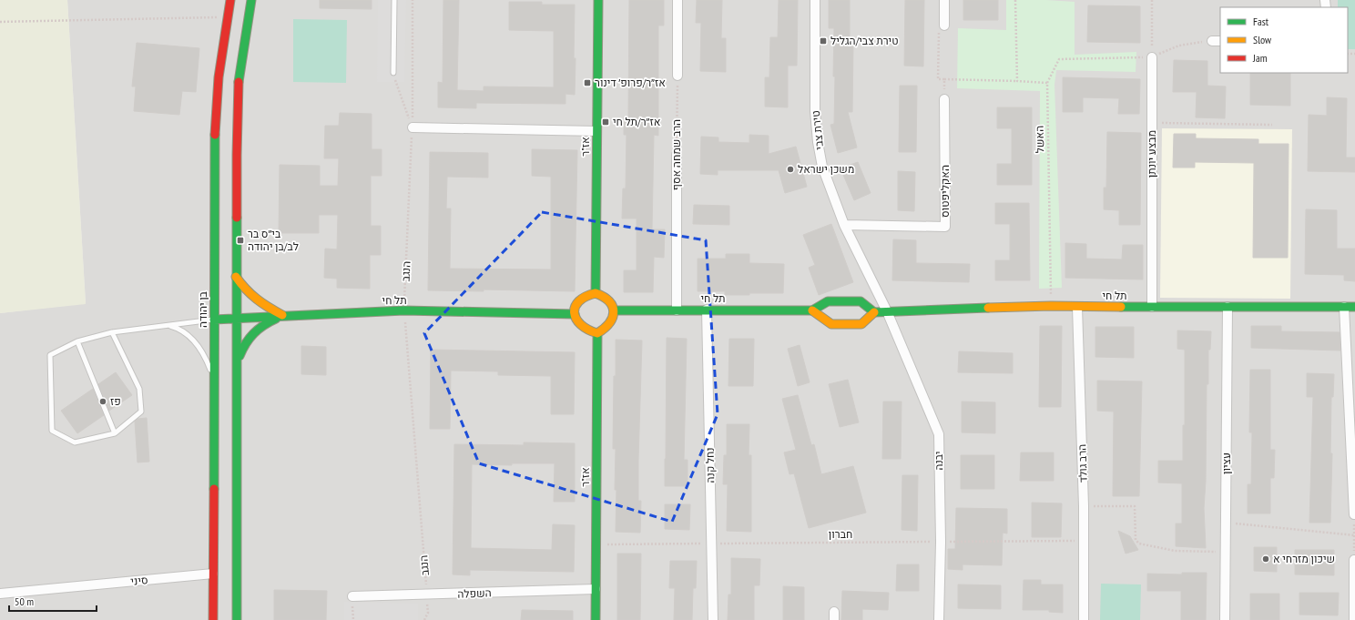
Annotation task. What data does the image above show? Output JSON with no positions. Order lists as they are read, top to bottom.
{
  "streets": {
    "street": [
      "טירת צבי",
      "אז\"ר",
      "מבצע יונתן",
      "הרב שמחה אסף",
      "האקליפטוס",
      "תל חי",
      "בן יהודה",
      "יבנה",
      "הרב גולד",
      "עציון",
      "נחל קנה",
      "סיני",
      "השפלה"
    ],
    "path": ["האשל", "הנגב", "חברון"]
  },
  "crossings": [
    ["טירת צבי", "האקליפטוס"],
    ["טירת צבי", "תל חי"],
    ["טירת צבי", "יבנה"],
    ["האשל", "תל חי"],
    ["אז\"ר", "תל חי"],
    ["אז\"ר", "חברון"],
    ["אז\"ר", "השפלה"],
    ["מבצע יונתן", "תל חי"],
    ["הרב שמחה אסף", "תל חי"],
    ["הנגב", "תל חי"],
    ["הנגב", "השפלה"],
    ["תל חי", "בן יהודה"],
    ["תל חי", "יבנה"],
    ["תל חי", "הרב גולד"],
    ["תל חי", "עציון"],
    ["תל חי", "נחל קנה"],
    ["בן יהודה", "סיני"],
    ["יבנה", "חברון"],
    ["הרב גולד", "חברון"],
    ["נחל קנה", "חברון"]
  ],
  "places": {
    "transit": [
      "טירת צבי/הגליל",
      "אז״ר/פרופ׳ דינור",
      "אז״ר/תל חי",
      "בי״ס בר לב/בן יהודה"
    ],
    "other": ["משכן ישראל", "פז", "שיכון מזרחי א"]
  },
  "legend": ["Fast", "Slow", "Jam"],
  "scale_bar": "50 m"
}
